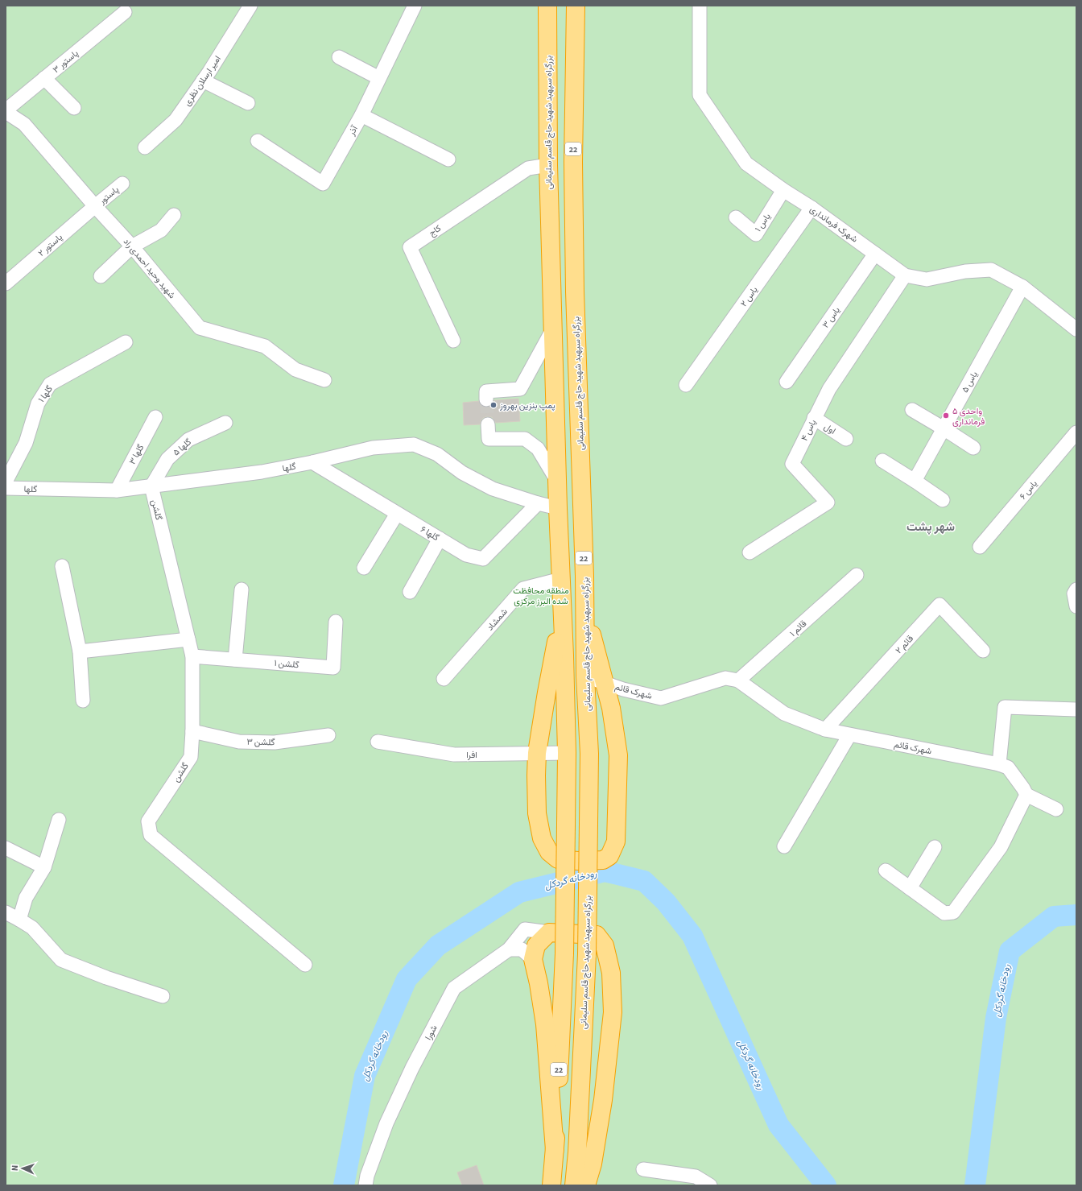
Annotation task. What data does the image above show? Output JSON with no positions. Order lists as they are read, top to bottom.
{
  "streets": {
    "highway": ["بزرگراه سپهبد شهید حاج قاسم سلیمانی", "22"],
    "street": [
      "پاستور ۳",
      "امیر ارسلان نظری",
      "آذر",
      "پاستور",
      "یاس ۱",
      "شهرک فرمانداری",
      "کاج",
      "پاستور ۲",
      "شهید وحید احمدی راد",
      "یاس ۲",
      "یاس ۳",
      "یاس ۵",
      "گلها ۱",
      "اول",
      "یاس ۴",
      "گلها ۵",
      "گلها ۳",
      "گلها",
      "یاس ۶",
      "گلشن",
      "گلها ۶",
      "شمشاد",
      "قائم ۱",
      "قائم ۲",
      "گلشن ۱",
      "شهرک قائم",
      "گلشن ۳",
      "افرا",
      "شورا"
    ]
  },
  "crossings": [
    ["پاستور ۳", "شهید وحید احمدی راد"],
    ["بزرگراه سپهبد شهید حاج قاسم سلیمانی", "کاج"],
    ["بزرگراه سپهبد شهید حاج قاسم سلیمانی", "گلها"],
    ["بزرگراه سپهبد شهید حاج قاسم سلیمانی", "شمشاد"],
    ["بزرگراه سپهبد شهید حاج قاسم سلیمانی", "شهرک قائم"],
    ["بزرگراه سپهبد شهید حاج قاسم سلیمانی", "افرا"],
    ["پاستور", "پاستور ۲"],
    ["پاستور", "شهید وحید احمدی راد"],
    ["یاس ۱", "شهرک فرمانداری"],
    ["شهرک فرمانداری", "یاس ۲"],
    ["شهرک فرمانداری", "یاس ۳"],
    ["شهرک فرمانداری", "یاس ۵"],
    ["شهرک فرمانداری", "یاس ۴"],
    ["پاستور ۲", "شهید وحید احمدی راد"],
    ["اول", "یاس ۴"],
    ["گلها ۵", "گلها"],
    ["گلها ۵", "گلشن"],
    ["گلها ۳", "گلها"],
    ["گلها", "گلشن"],
    ["گلها", "گلها ۶"],
    ["گلشن", "گلشن ۱"],
    ["گلشن", "گلشن ۳"],
    ["قائم ۱", "شهرک قائم"],
    ["قائم ۲", "شهرک قائم"]
  ],
  "districts": ["شهر پشت"],
  "water": ["رودخانه گردکل"],
  "parks": ["منطقه محافظت شده البرز مرکزی"],
  "places": ["پمپ بنزین بهروز", "۵ واحدی فرمانداری"],
  "north": "left"
}
